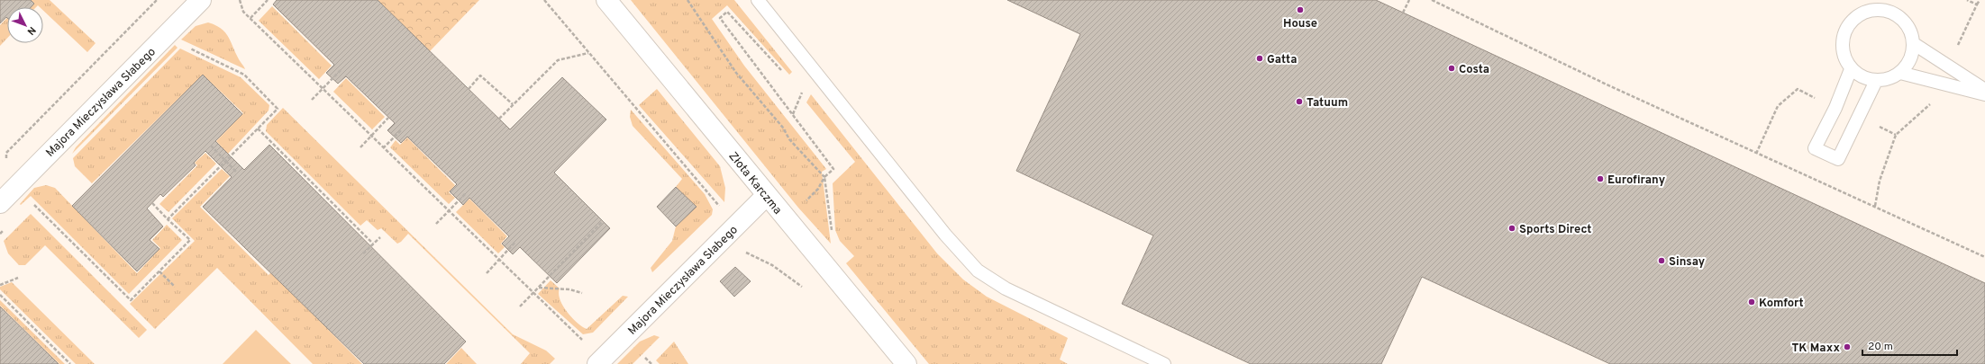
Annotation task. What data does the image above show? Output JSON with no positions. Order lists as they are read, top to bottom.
{
  "streets": {
    "street": ["Majora Mieczysława Słabego", "Złota Karczma"]
  },
  "crossings": [
    ["Majora Mieczysława Słabego", "Złota Karczma"]
  ],
  "places": [
    "House",
    "Gatta",
    "Costa",
    "Tatuum",
    "Eurofirany",
    "Sports Direct",
    "Sinsay",
    "Komfort",
    "TK Maxx"
  ],
  "scale_bar": "20 m",
  "north": "bottom right"
}
